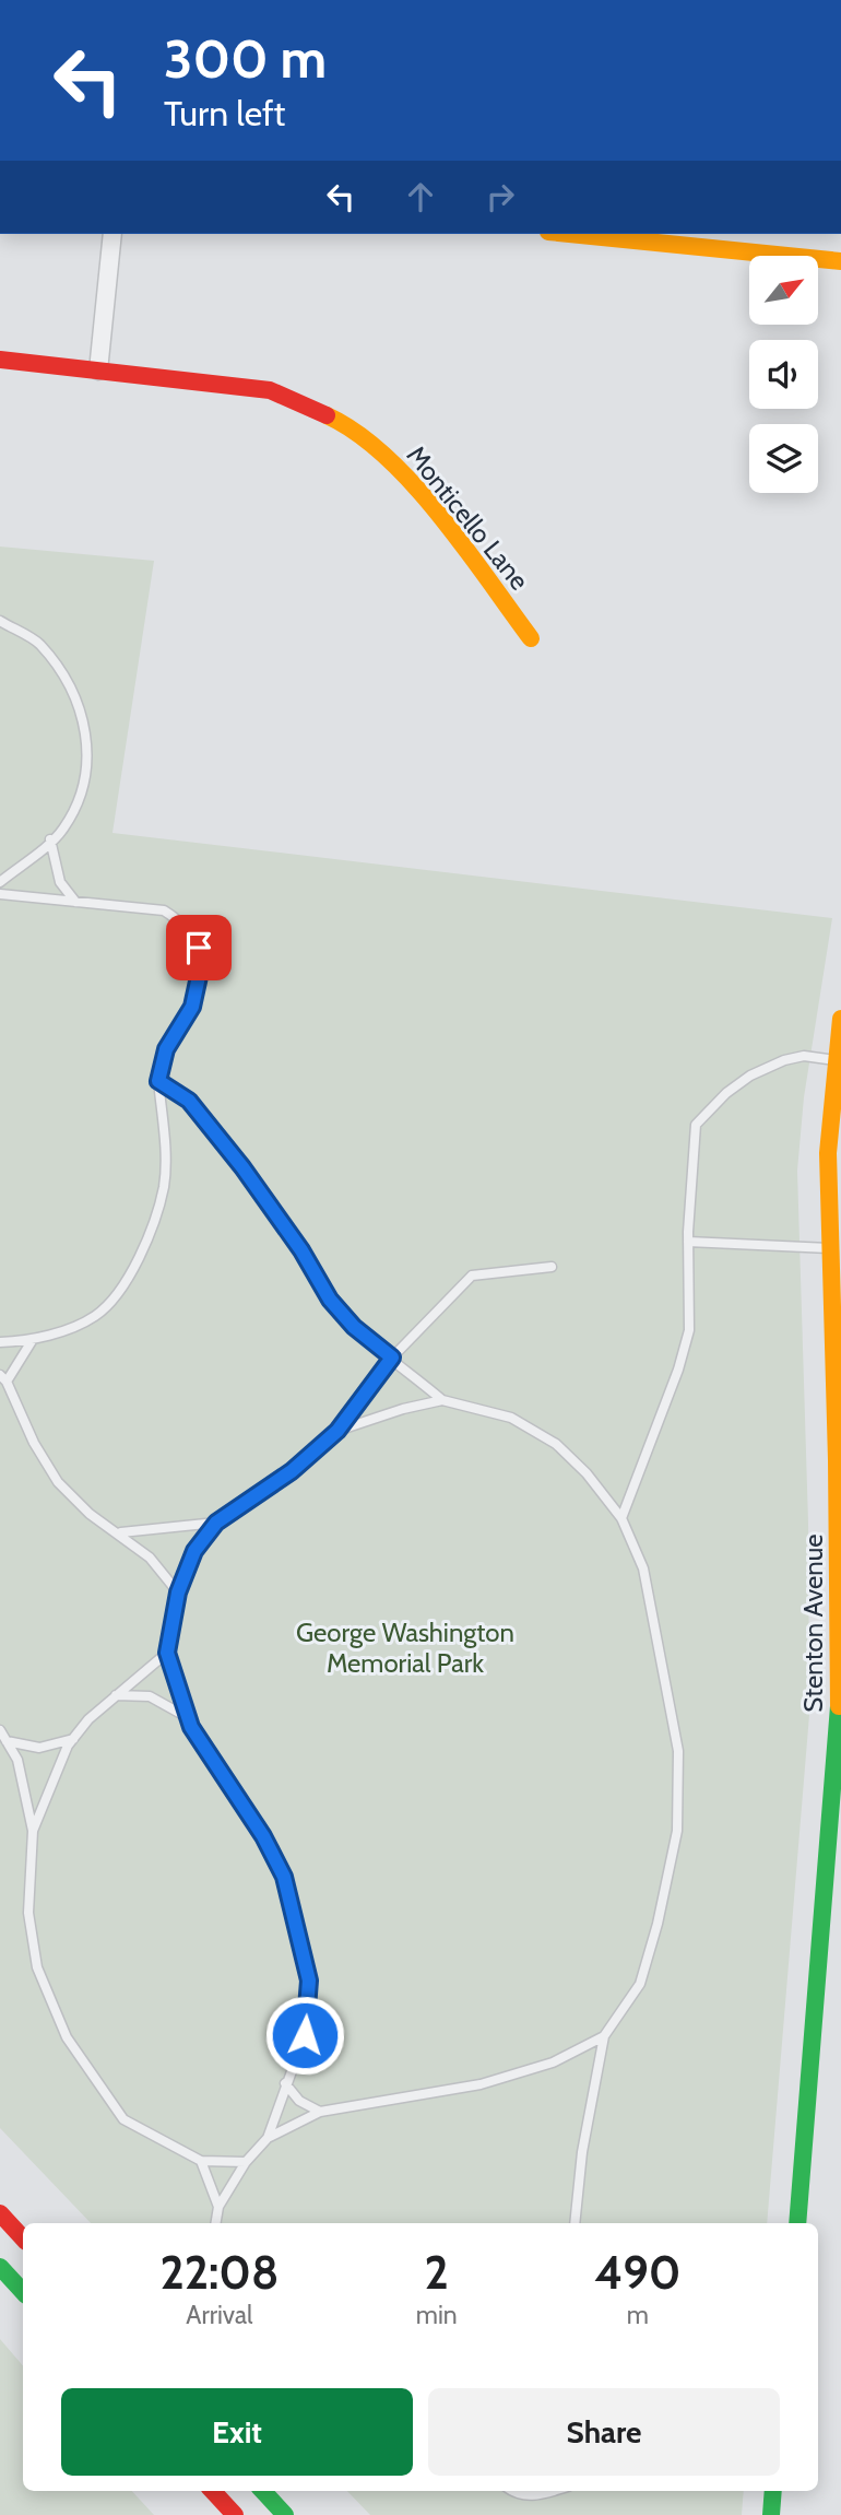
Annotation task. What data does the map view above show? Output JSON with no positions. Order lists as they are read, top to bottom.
{
  "streets": {
    "main road": ["Monticello Lane", "Stenton Avenue"]
  },
  "parks": ["George Washington Memorial Park"],
  "north": "top right",
  "page": {
    "turn": ["300 m", "Turn left"],
    "eta": [
      "22:08",
      "Arrival",
      "2",
      "min",
      "490",
      "m"
    ],
    "buttons": ["Exit", "Share"]
  }
}
